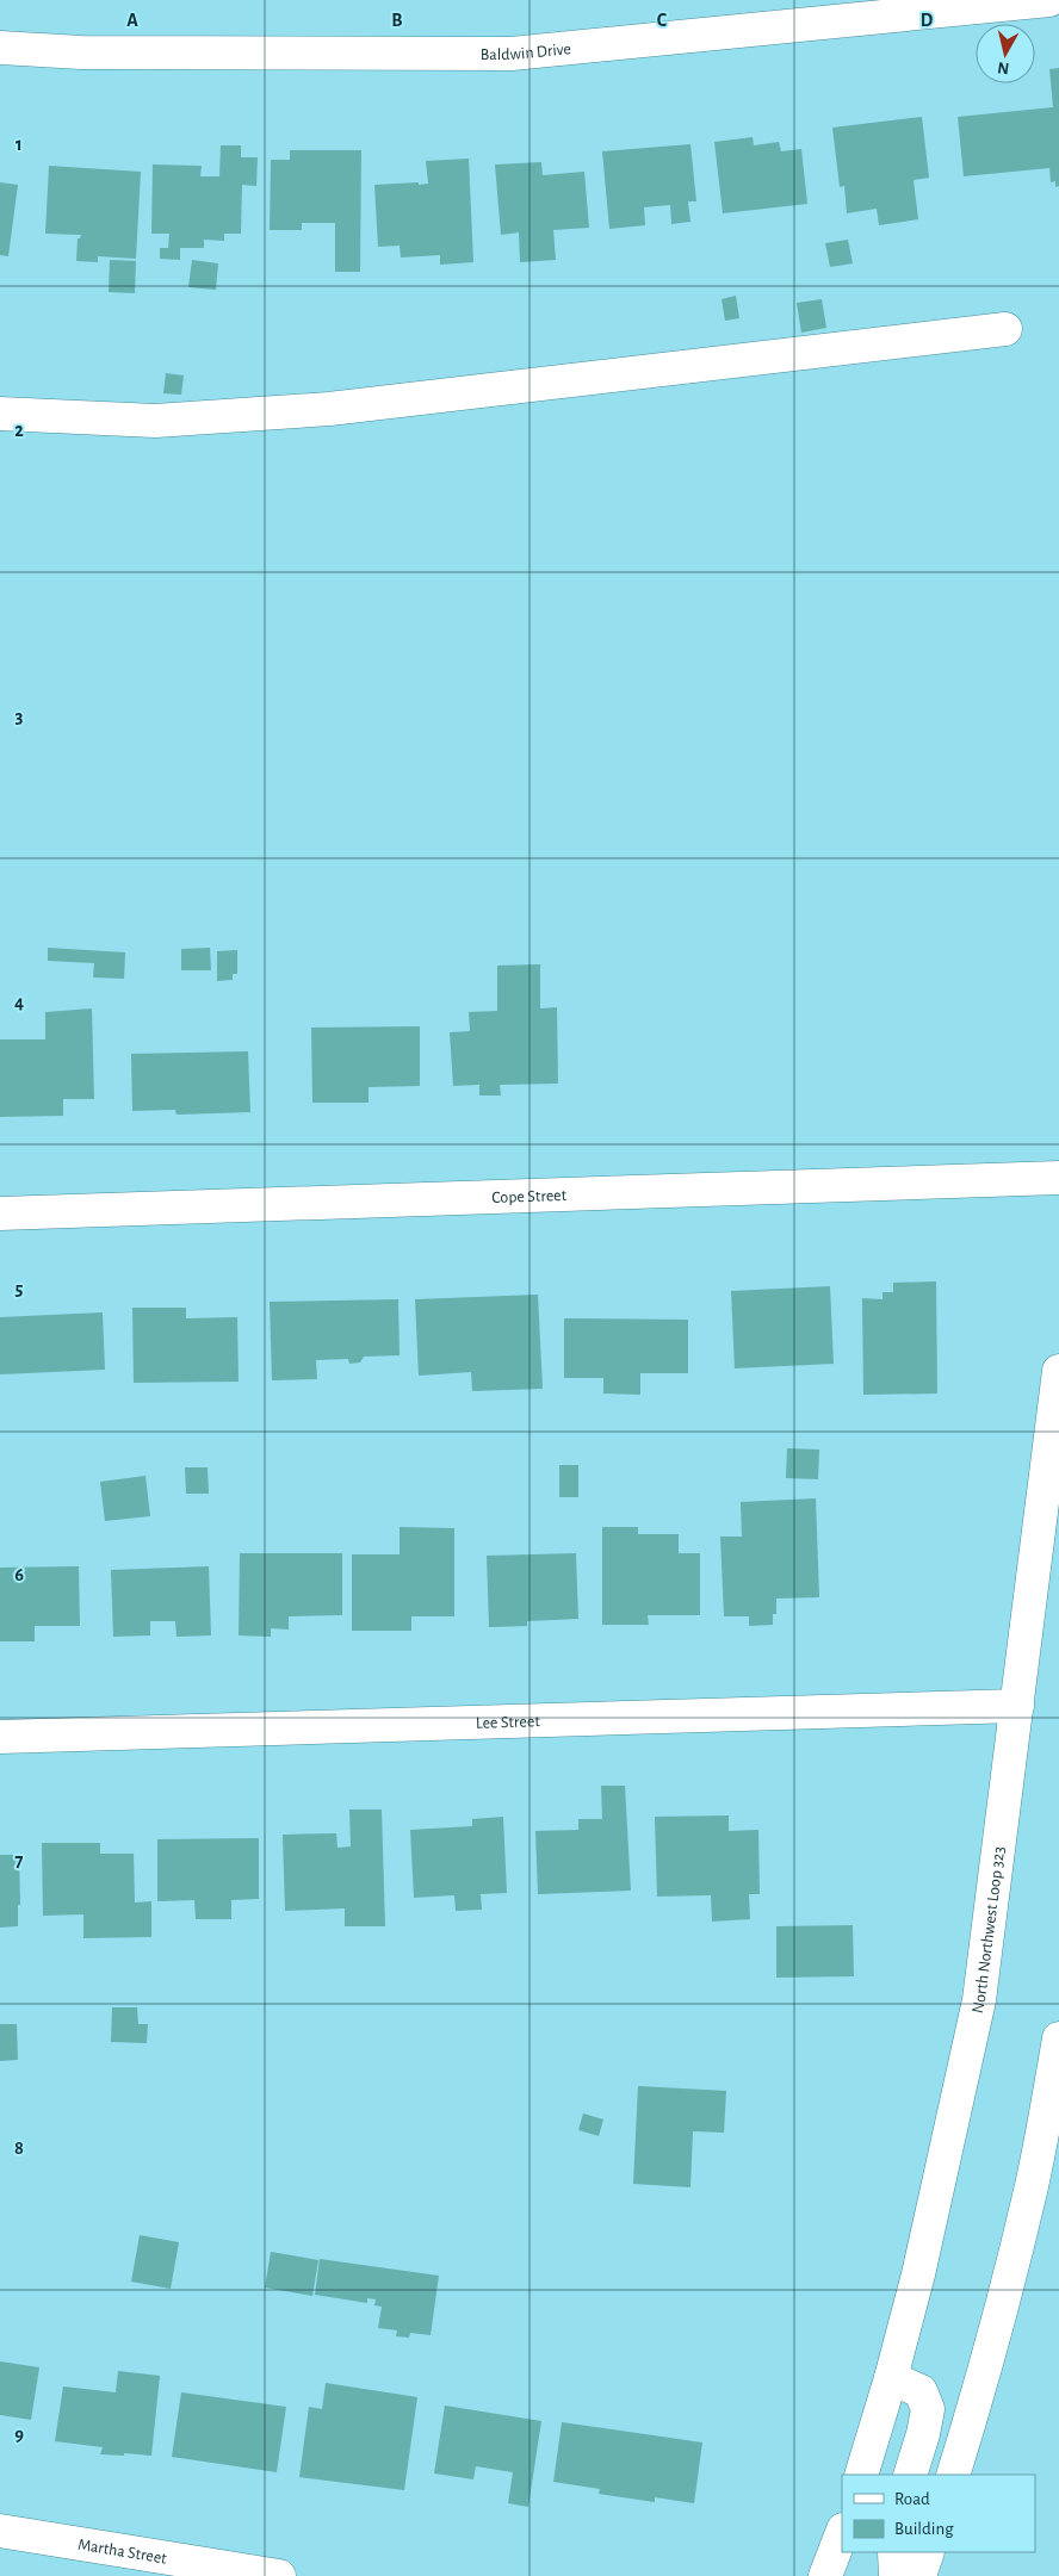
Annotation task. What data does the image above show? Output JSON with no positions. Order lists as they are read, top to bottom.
{
  "streets": {
    "main road": [
      "Baldwin Drive",
      "Cope Street",
      "Lee Street",
      "North Northwest Loop 323",
      "Martha Street"
    ]
  },
  "crossings": [
    ["Lee Street", "North Northwest Loop 323"]
  ],
  "legend": ["Road", "Building"],
  "north": "bottom",
  "grid": {
    "columns": [
      "A",
      "B",
      "C",
      "D"
    ],
    "rows": [
      "1",
      "2",
      "3",
      "4",
      "5",
      "6",
      "7",
      "8",
      "9"
    ]
  }
}
